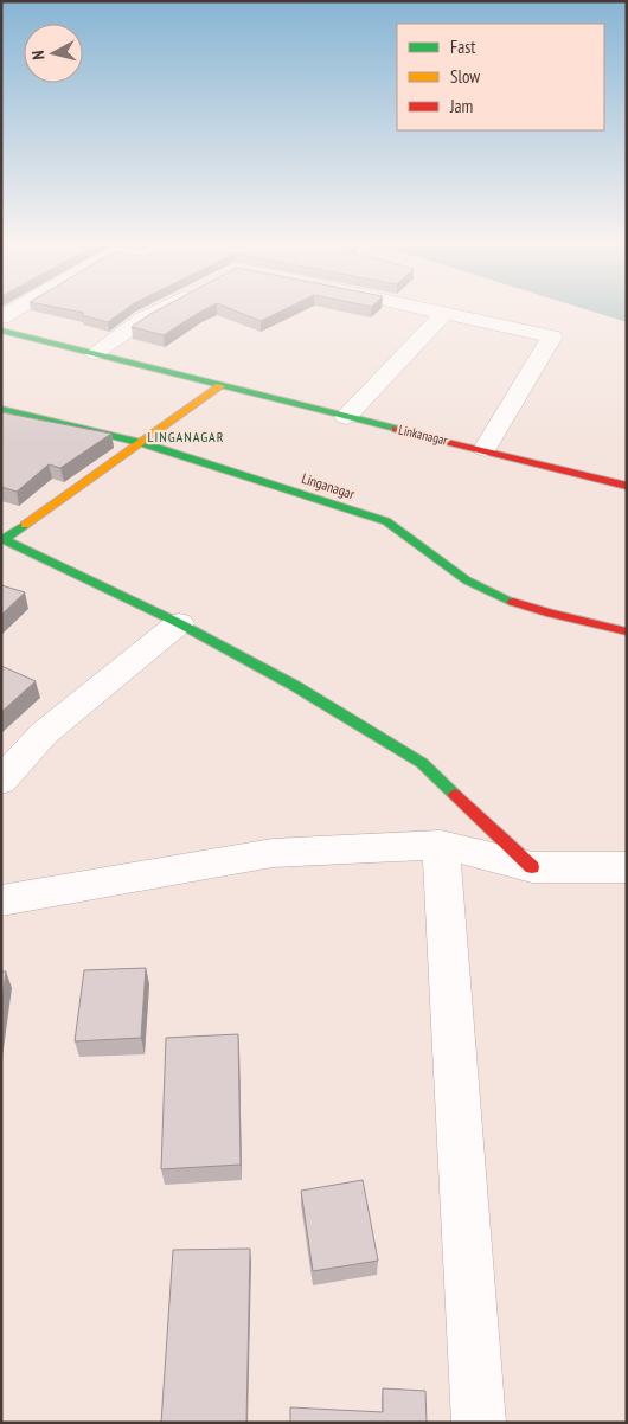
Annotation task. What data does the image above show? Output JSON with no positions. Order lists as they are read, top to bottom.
{
  "streets": {
    "street": ["Linkanagar", "Linganagar"]
  },
  "districts": ["LINGANAGAR"],
  "legend": ["Fast", "Slow", "Jam"],
  "north": "left"
}
